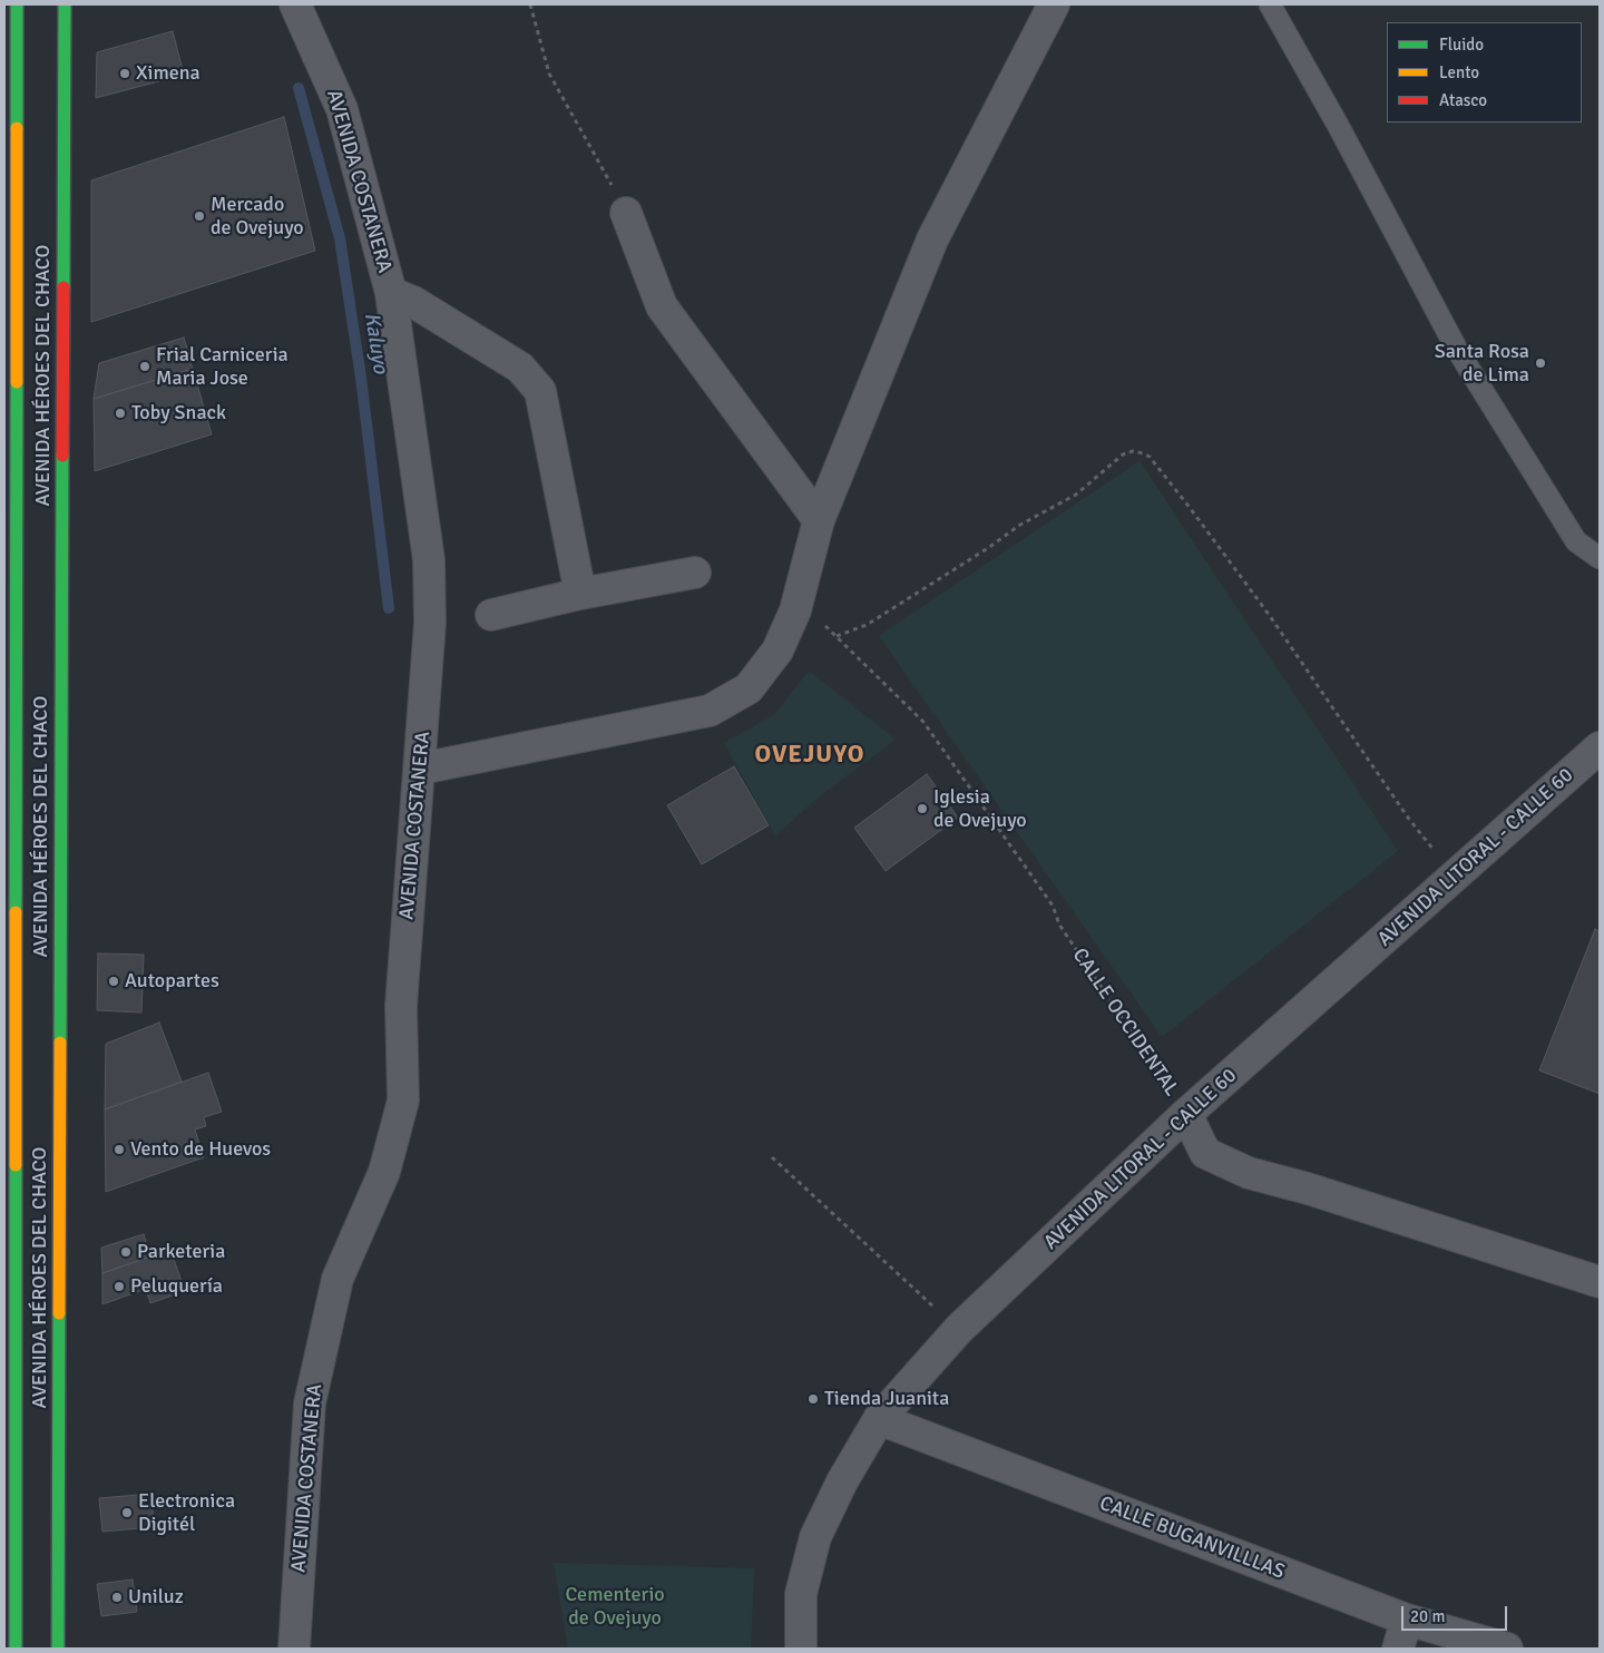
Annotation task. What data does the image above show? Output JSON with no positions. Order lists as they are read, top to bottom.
{
  "streets": {
    "main road": ["AVENIDA HÉROES DEL CHACO"],
    "street": [
      "AVENIDA COSTANERA",
      "AVENIDA LITORAL - CALLE 60",
      "CALLE OCCIDENTAL",
      "CALLE BUGANVILLLAS"
    ]
  },
  "crossings": [
    ["AVENIDA LITORAL - CALLE 60", "CALLE OCCIDENTAL"],
    ["AVENIDA LITORAL - CALLE 60", "CALLE BUGANVILLLAS"]
  ],
  "districts": ["OVEJUYO"],
  "water": ["Kaluyo"],
  "parks": ["Cementerio de Ovejuyo"],
  "places": [
    "Ximena",
    "Mercado de Ovejuyo",
    "Santa Rosa de Lima",
    "Frial Carniceria Maria Jose",
    "Toby Snack",
    "Iglesia de Ovejuyo",
    "Autopartes",
    "Vento de Huevos",
    "Parketeria",
    "Peluquería",
    "Tienda Juanita",
    "Electronica Digitél",
    "Uniluz"
  ],
  "legend": ["Fluido", "Lento", "Atasco"],
  "scale_bar": "20 m"
}
